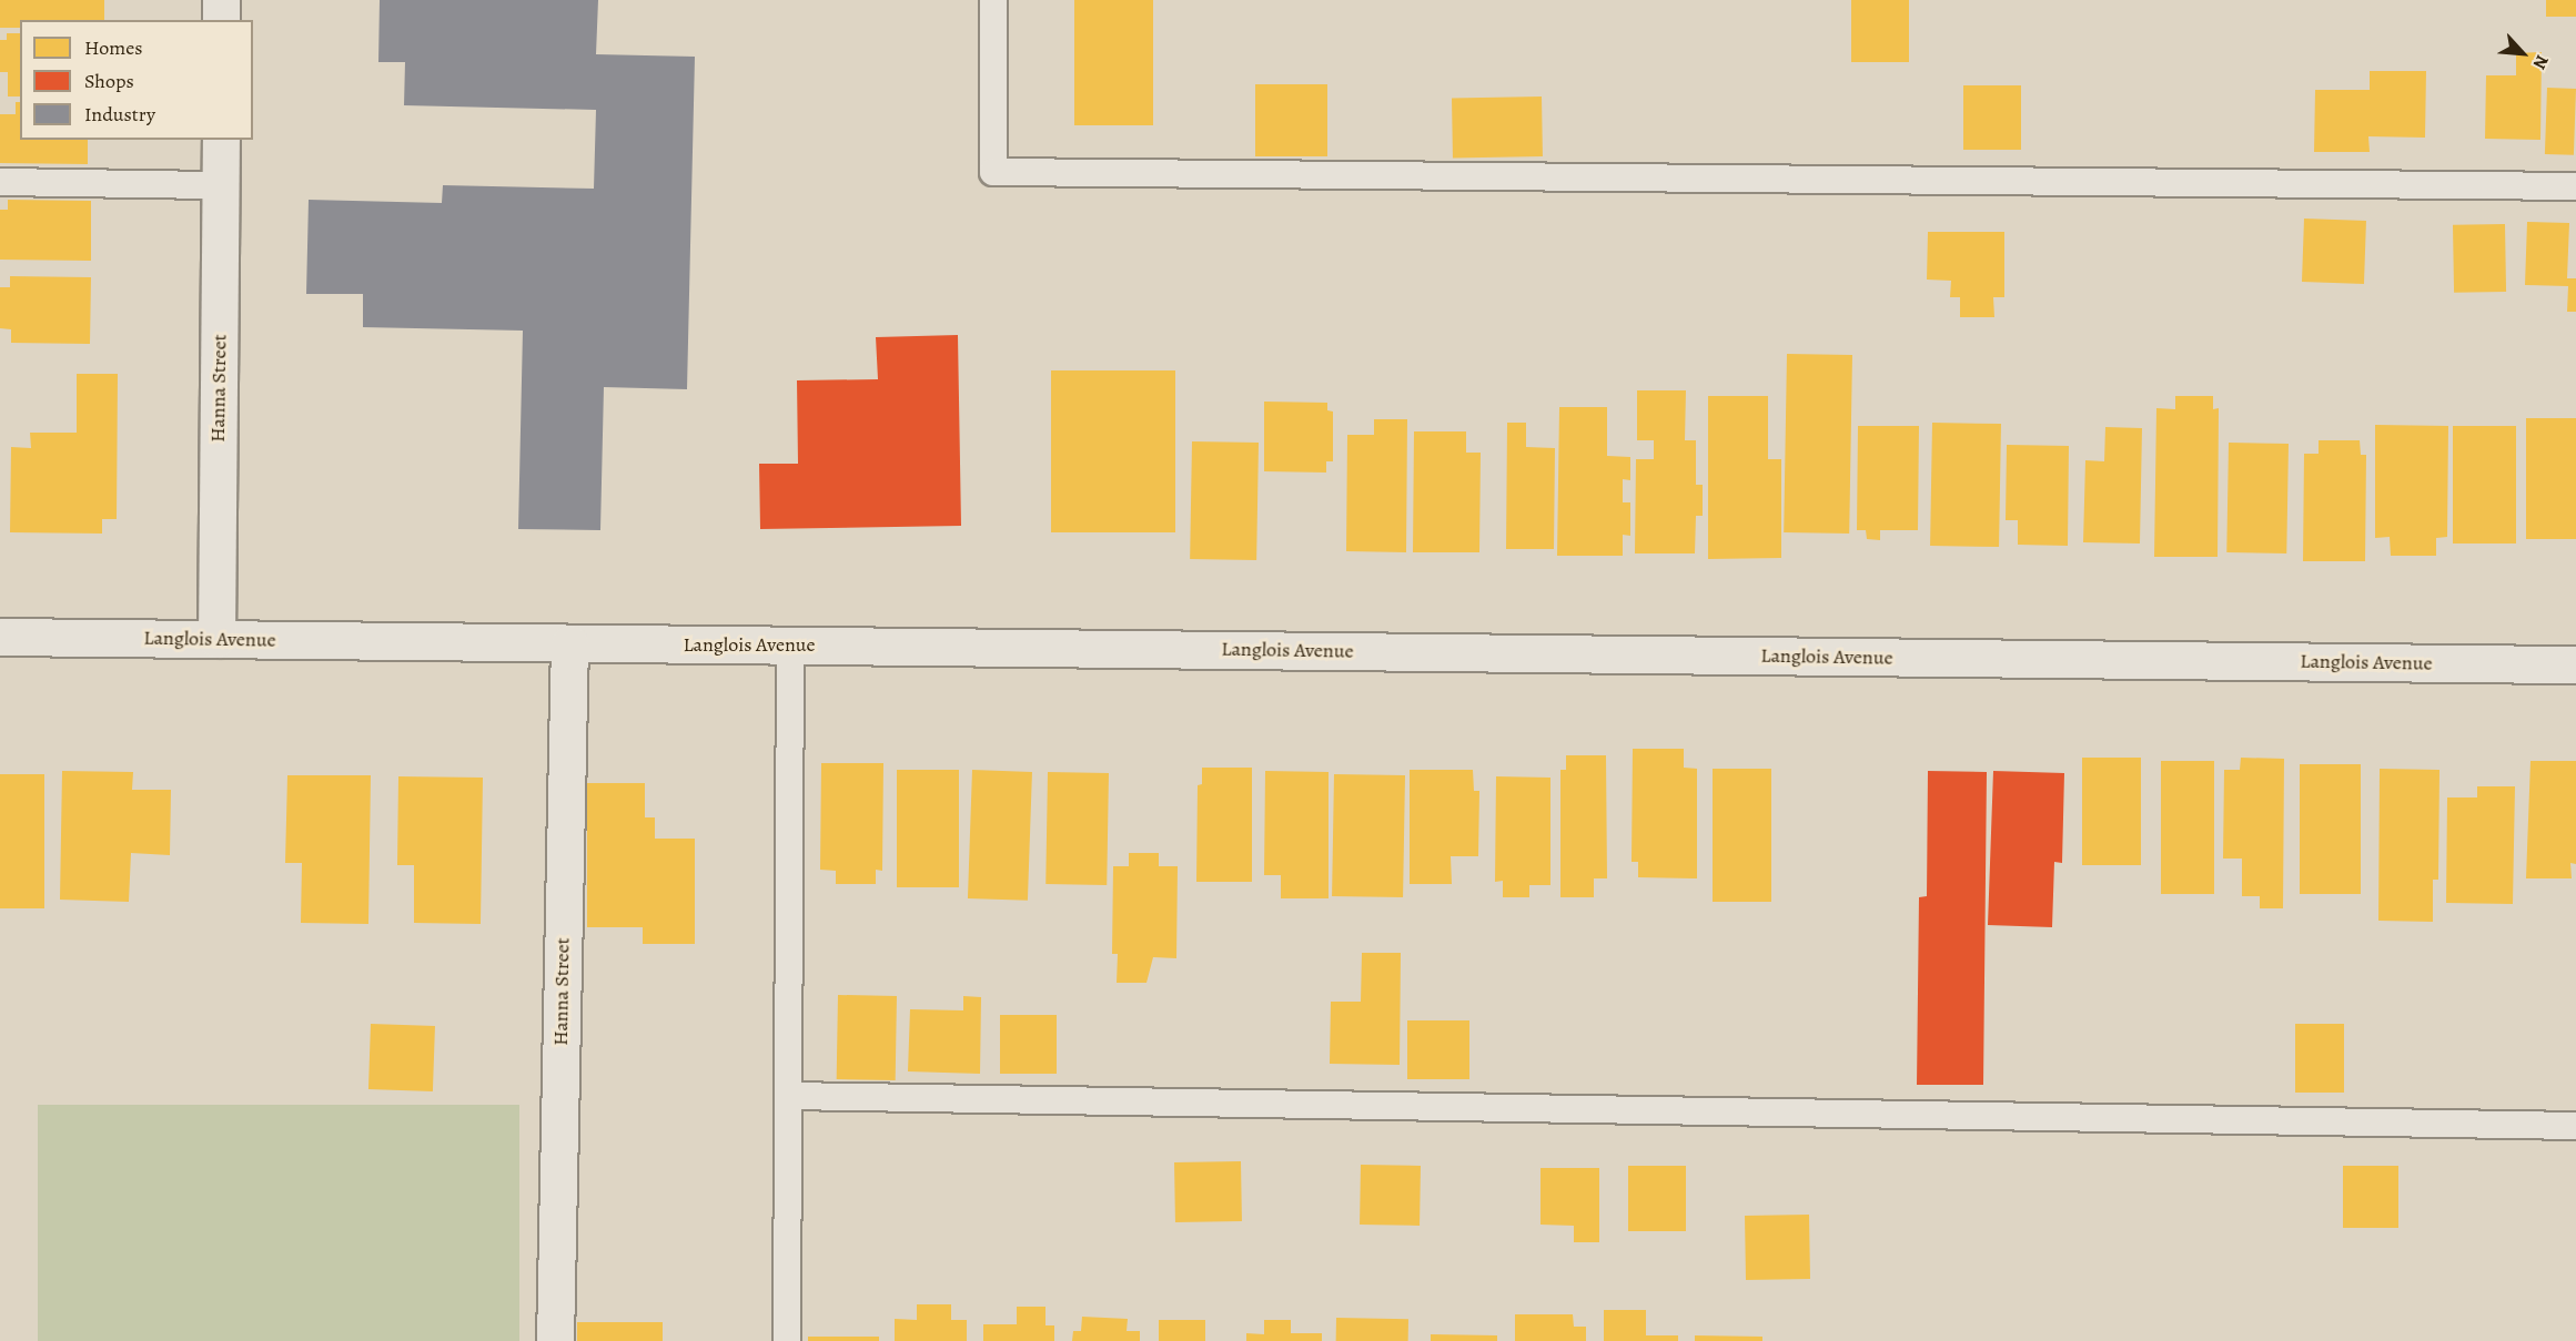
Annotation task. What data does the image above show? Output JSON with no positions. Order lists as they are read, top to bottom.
{
  "streets": {
    "street": ["Hanna Street", "Langlois Avenue"]
  },
  "crossings": [
    ["Hanna Street", "Langlois Avenue"]
  ],
  "legend": ["Homes", "Shops", "Industry"],
  "north": "bottom right"
}
